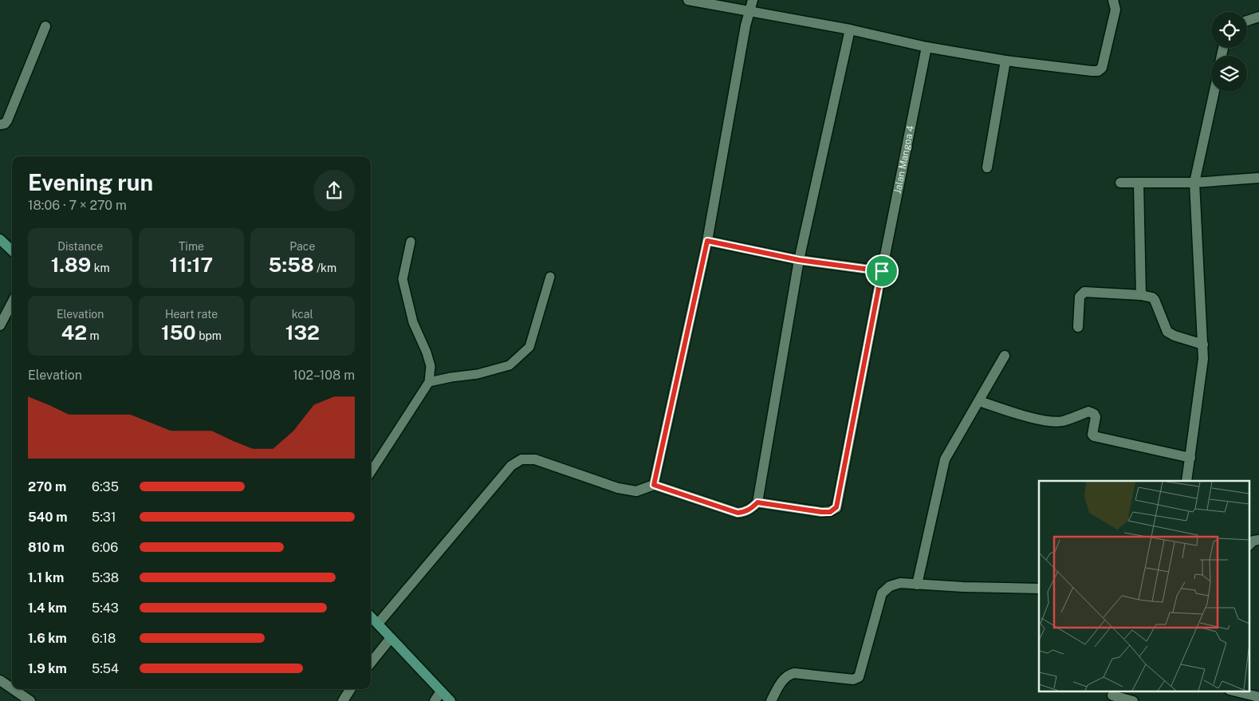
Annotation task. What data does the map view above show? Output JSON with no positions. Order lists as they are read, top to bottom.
{
  "streets": {
    "street": ["Jalan Mangoa 4"]
  },
  "page": {
    "heading": ["Evening run", "18:06 · 7 × 270 m"],
    "stats": [
      ["Distance", "1.89 km"],
      ["Time", "11:17"],
      ["Pace", "5:58 /km"],
      ["Elevation", "42 m"],
      ["Heart rate", "150 bpm"],
      ["kcal", "132"]
    ],
    "chart": ["Elevation", "102–108 m"],
    "list": [
      {
        "name": "270 m",
        "note": "6:35"
      },
      {
        "name": "540 m",
        "note": "5:31"
      },
      {
        "name": "810 m",
        "note": "6:06"
      },
      {
        "name": "1.1 km",
        "note": "5:38"
      },
      {
        "name": "1.4 km",
        "note": "5:43"
      },
      {
        "name": "1.6 km",
        "note": "6:18"
      },
      {
        "name": "1.9 km",
        "note": "5:54"
      }
    ]
  }
}
